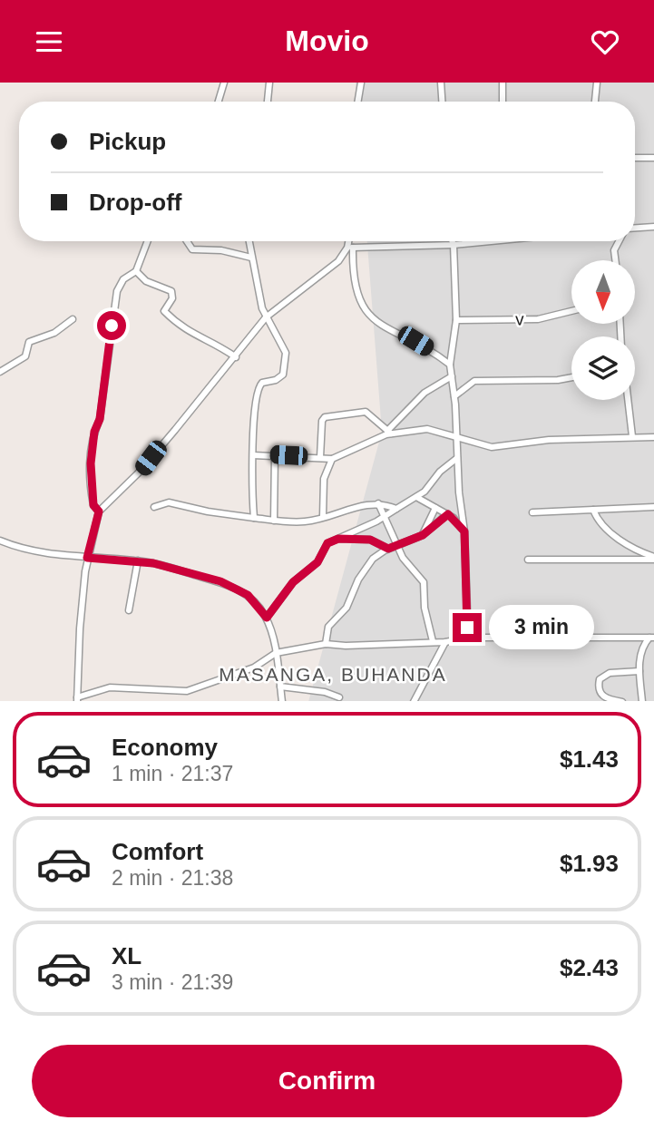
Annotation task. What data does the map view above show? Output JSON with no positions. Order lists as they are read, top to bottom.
{
  "streets": {
    "street": ["v"]
  },
  "districts": ["MASANGA, BUHANDA"],
  "north": "bottom",
  "page": {
    "header": "Movio",
    "banner": ["Pickup", "Drop-off"],
    "bubble": "3 min",
    "list": [
      {
        "name": "Economy",
        "note": "1 min · 21:37",
        "value": "$1.43"
      },
      {
        "name": "Comfort",
        "note": "2 min · 21:38",
        "value": "$1.93"
      },
      {
        "name": "XL",
        "note": "3 min · 21:39",
        "value": "$2.43"
      }
    ],
    "buttons": "Confirm"
  }
}
